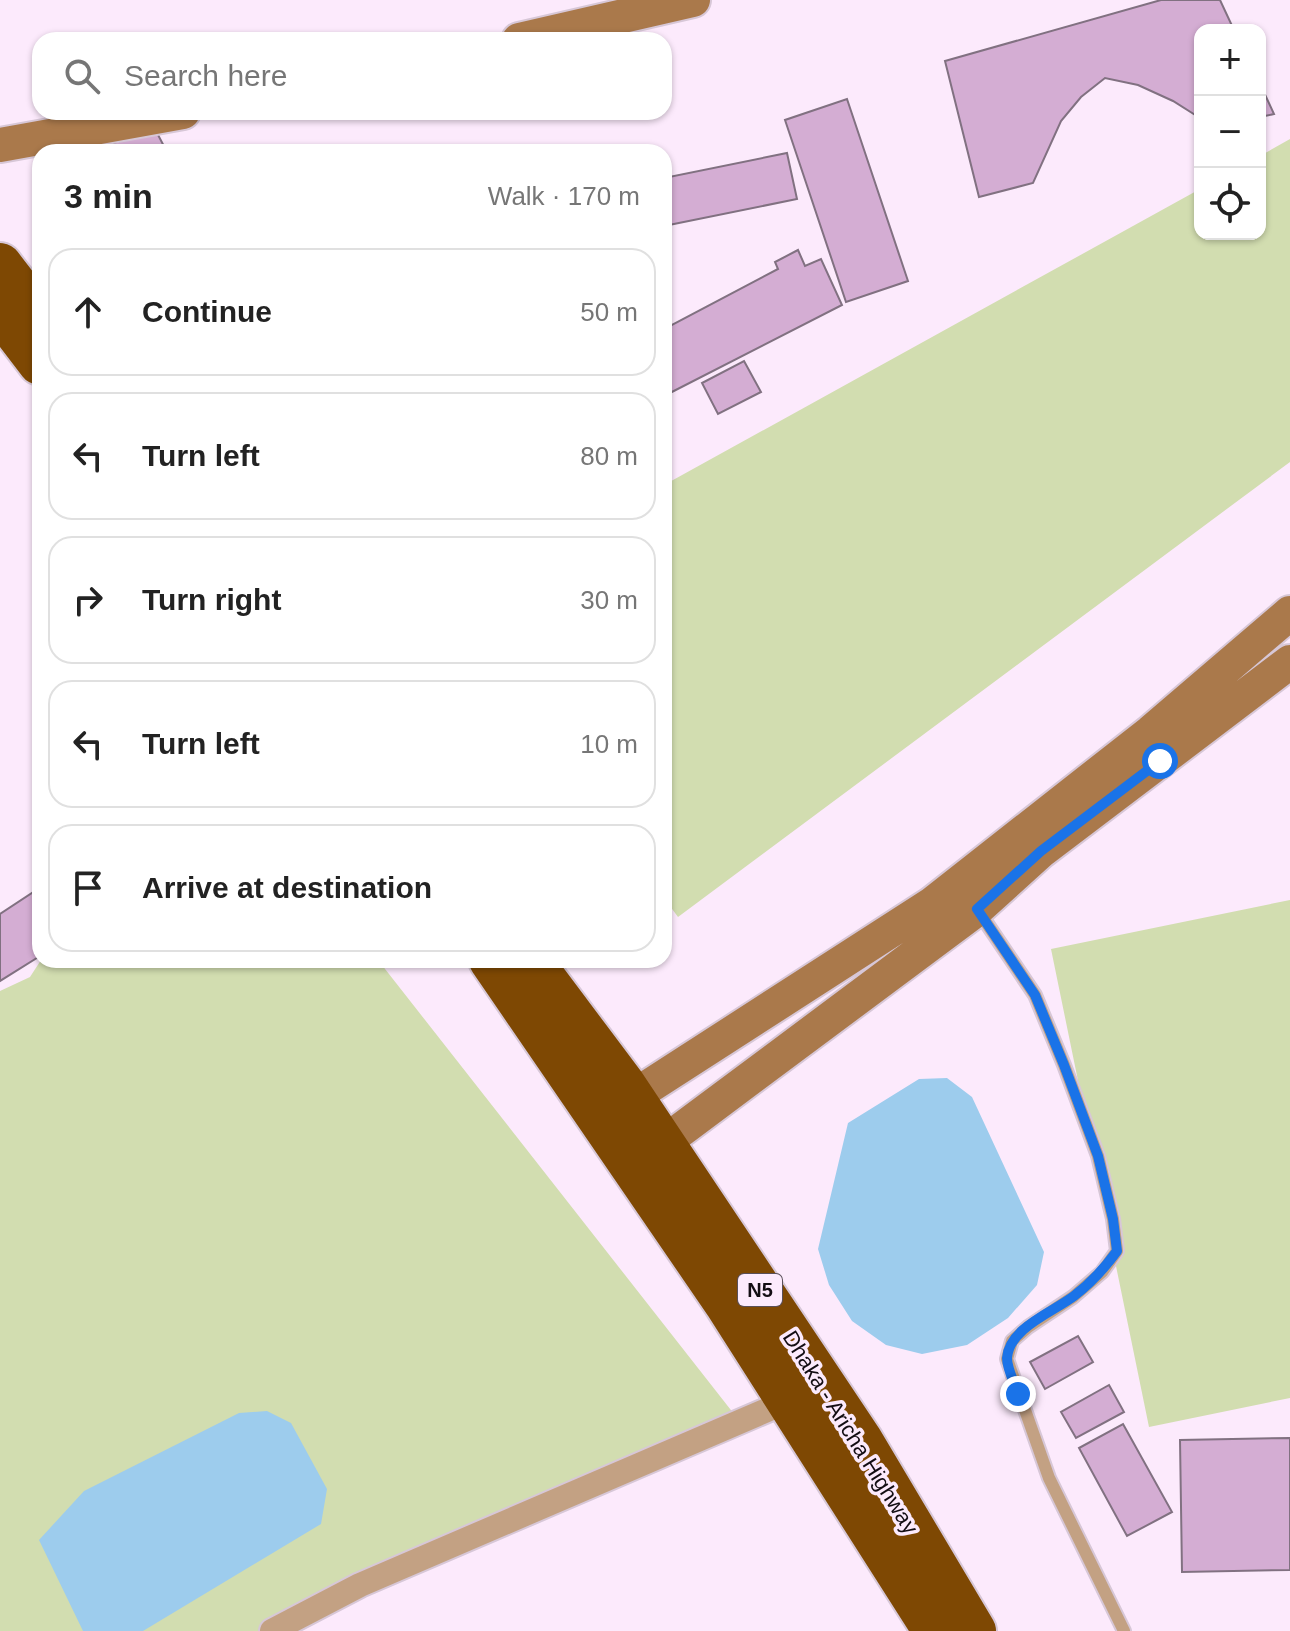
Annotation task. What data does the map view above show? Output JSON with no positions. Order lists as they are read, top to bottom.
{
  "streets": {
    "highway": ["N5", "Dhaka - Aricha Highway"]
  },
  "page": {
    "map_buttons": ["+", "−"],
    "search": "Search here",
    "heading": ["3 min", "Walk · 170 m"],
    "list": [
      ["Continue", "50 m"],
      ["Turn left", "80 m"],
      ["Turn right", "30 m"],
      ["Turn left", "10 m"],
      "Arrive at destination"
    ]
  }
}
